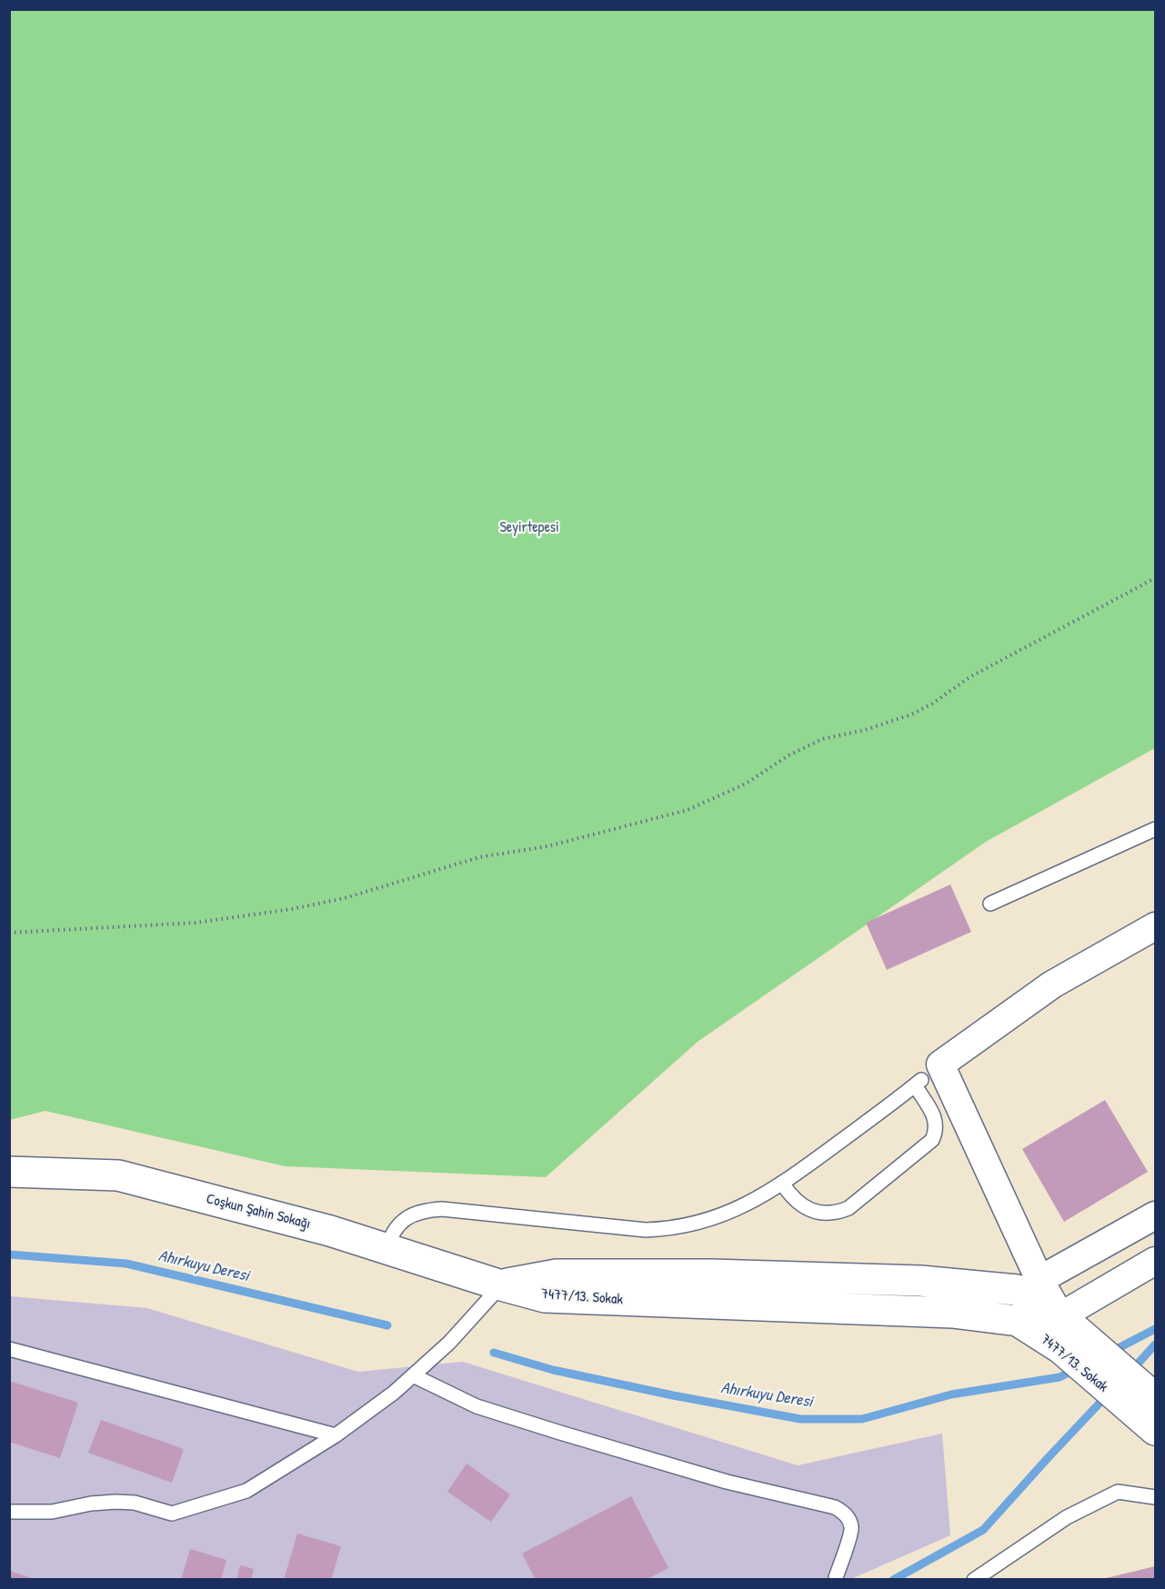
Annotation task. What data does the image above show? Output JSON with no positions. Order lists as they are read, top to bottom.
{
  "streets": {
    "street": ["Coşkun Şahin Sokağı", "7477/13. Sokak"]
  },
  "crossings": [
    ["Coşkun Şahin Sokağı", "7477/13. Sokak"]
  ],
  "water": ["Ahırkuyu Deresi"],
  "parks": ["Seyirtepesi"]
}
